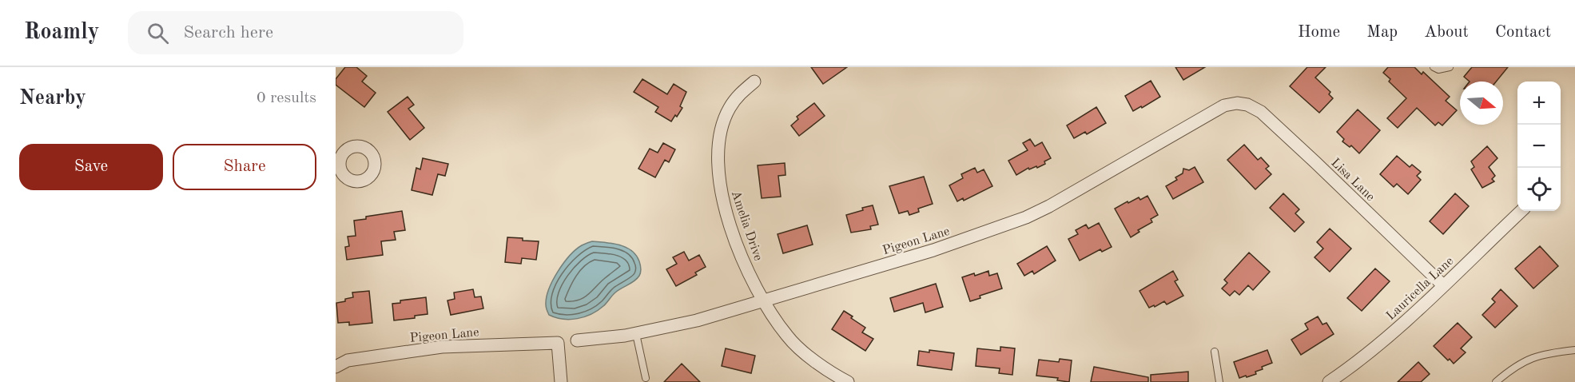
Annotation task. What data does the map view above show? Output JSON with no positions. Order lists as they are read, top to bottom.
{
  "streets": {
    "street": [
      "Lisa Lane",
      "Amelia Drive",
      "Pigeon Lane",
      "Lauricella Lane"
    ]
  },
  "crossings": [
    ["Lisa Lane", "Pigeon Lane"],
    ["Lisa Lane", "Lauricella Lane"],
    ["Amelia Drive", "Pigeon Lane"]
  ],
  "north": "right",
  "page": {
    "header": "Roamly",
    "search": "Search here",
    "nav": [
      "Home",
      "Map",
      "About",
      "Contact"
    ],
    "heading": ["Nearby", "0 results"],
    "map_buttons": ["+", "−"],
    "buttons": ["Save", "Share"]
  }
}
